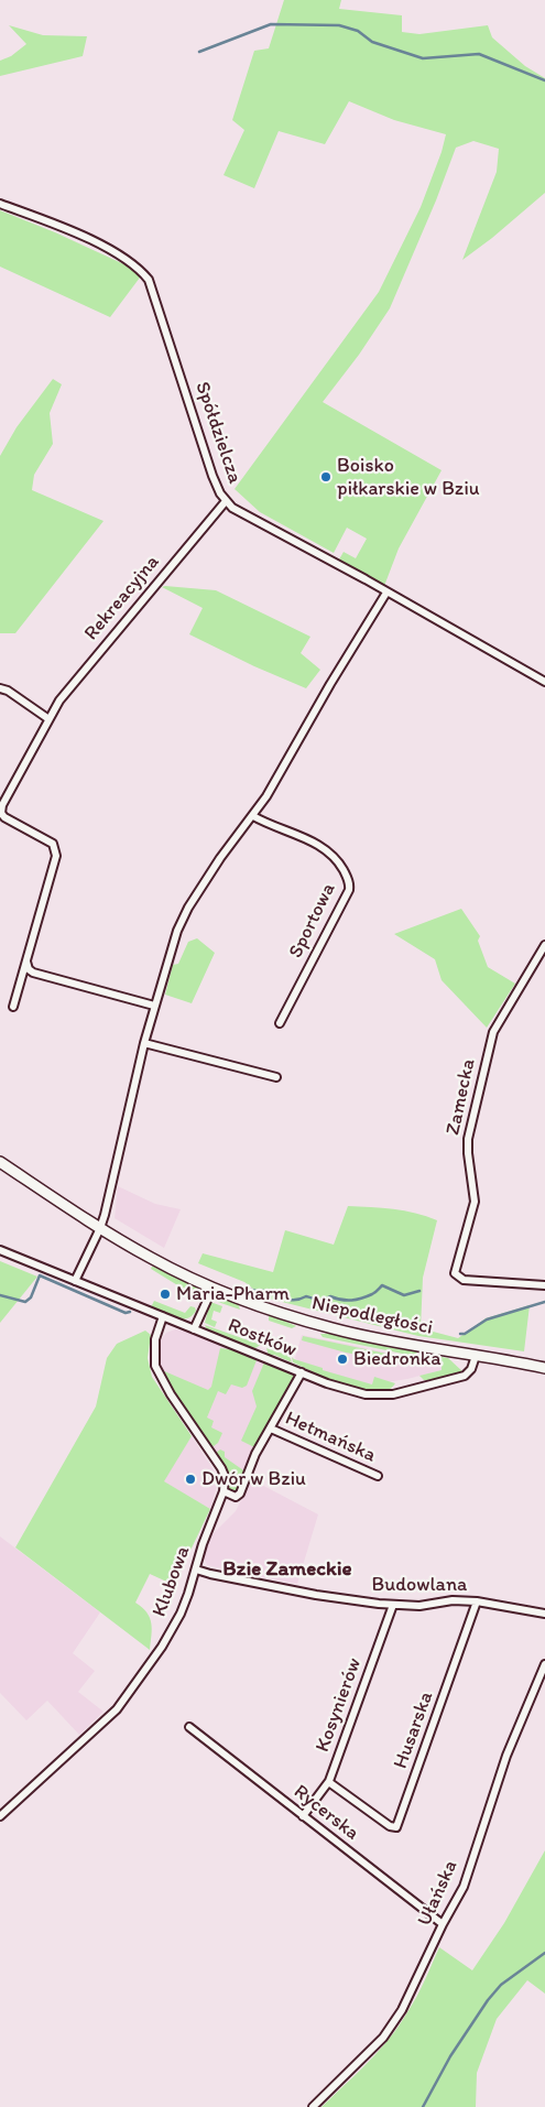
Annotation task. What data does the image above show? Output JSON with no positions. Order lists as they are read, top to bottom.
{
  "streets": {
    "street": [
      "Spółdzielcza",
      "Rekreacyjna",
      "Sportowa",
      "Zamecka",
      "Niepodległości",
      "Rostków",
      "Hetmańska",
      "Klubowa",
      "Budowlana",
      "Kosynierów",
      "Husarska",
      "Rycerska",
      "Ułańska"
    ]
  },
  "crossings": [
    ["Spółdzielcza", "Rekreacyjna"],
    ["Niepodległości", "Rostków"],
    ["Rostków", "Hetmańska"],
    ["Hetmańska", "Klubowa"],
    ["Klubowa", "Budowlana"],
    ["Budowlana", "Kosynierów"],
    ["Budowlana", "Husarska"],
    ["Kosynierów", "Husarska"],
    ["Rycerska", "Ułańska"]
  ],
  "districts": ["Bzie Zameckie"],
  "places": [
    "Boisko piłkarskie w Bziu",
    "Maria-Pharm",
    "Biedronka",
    "Dwór w Bziu"
  ]
}
